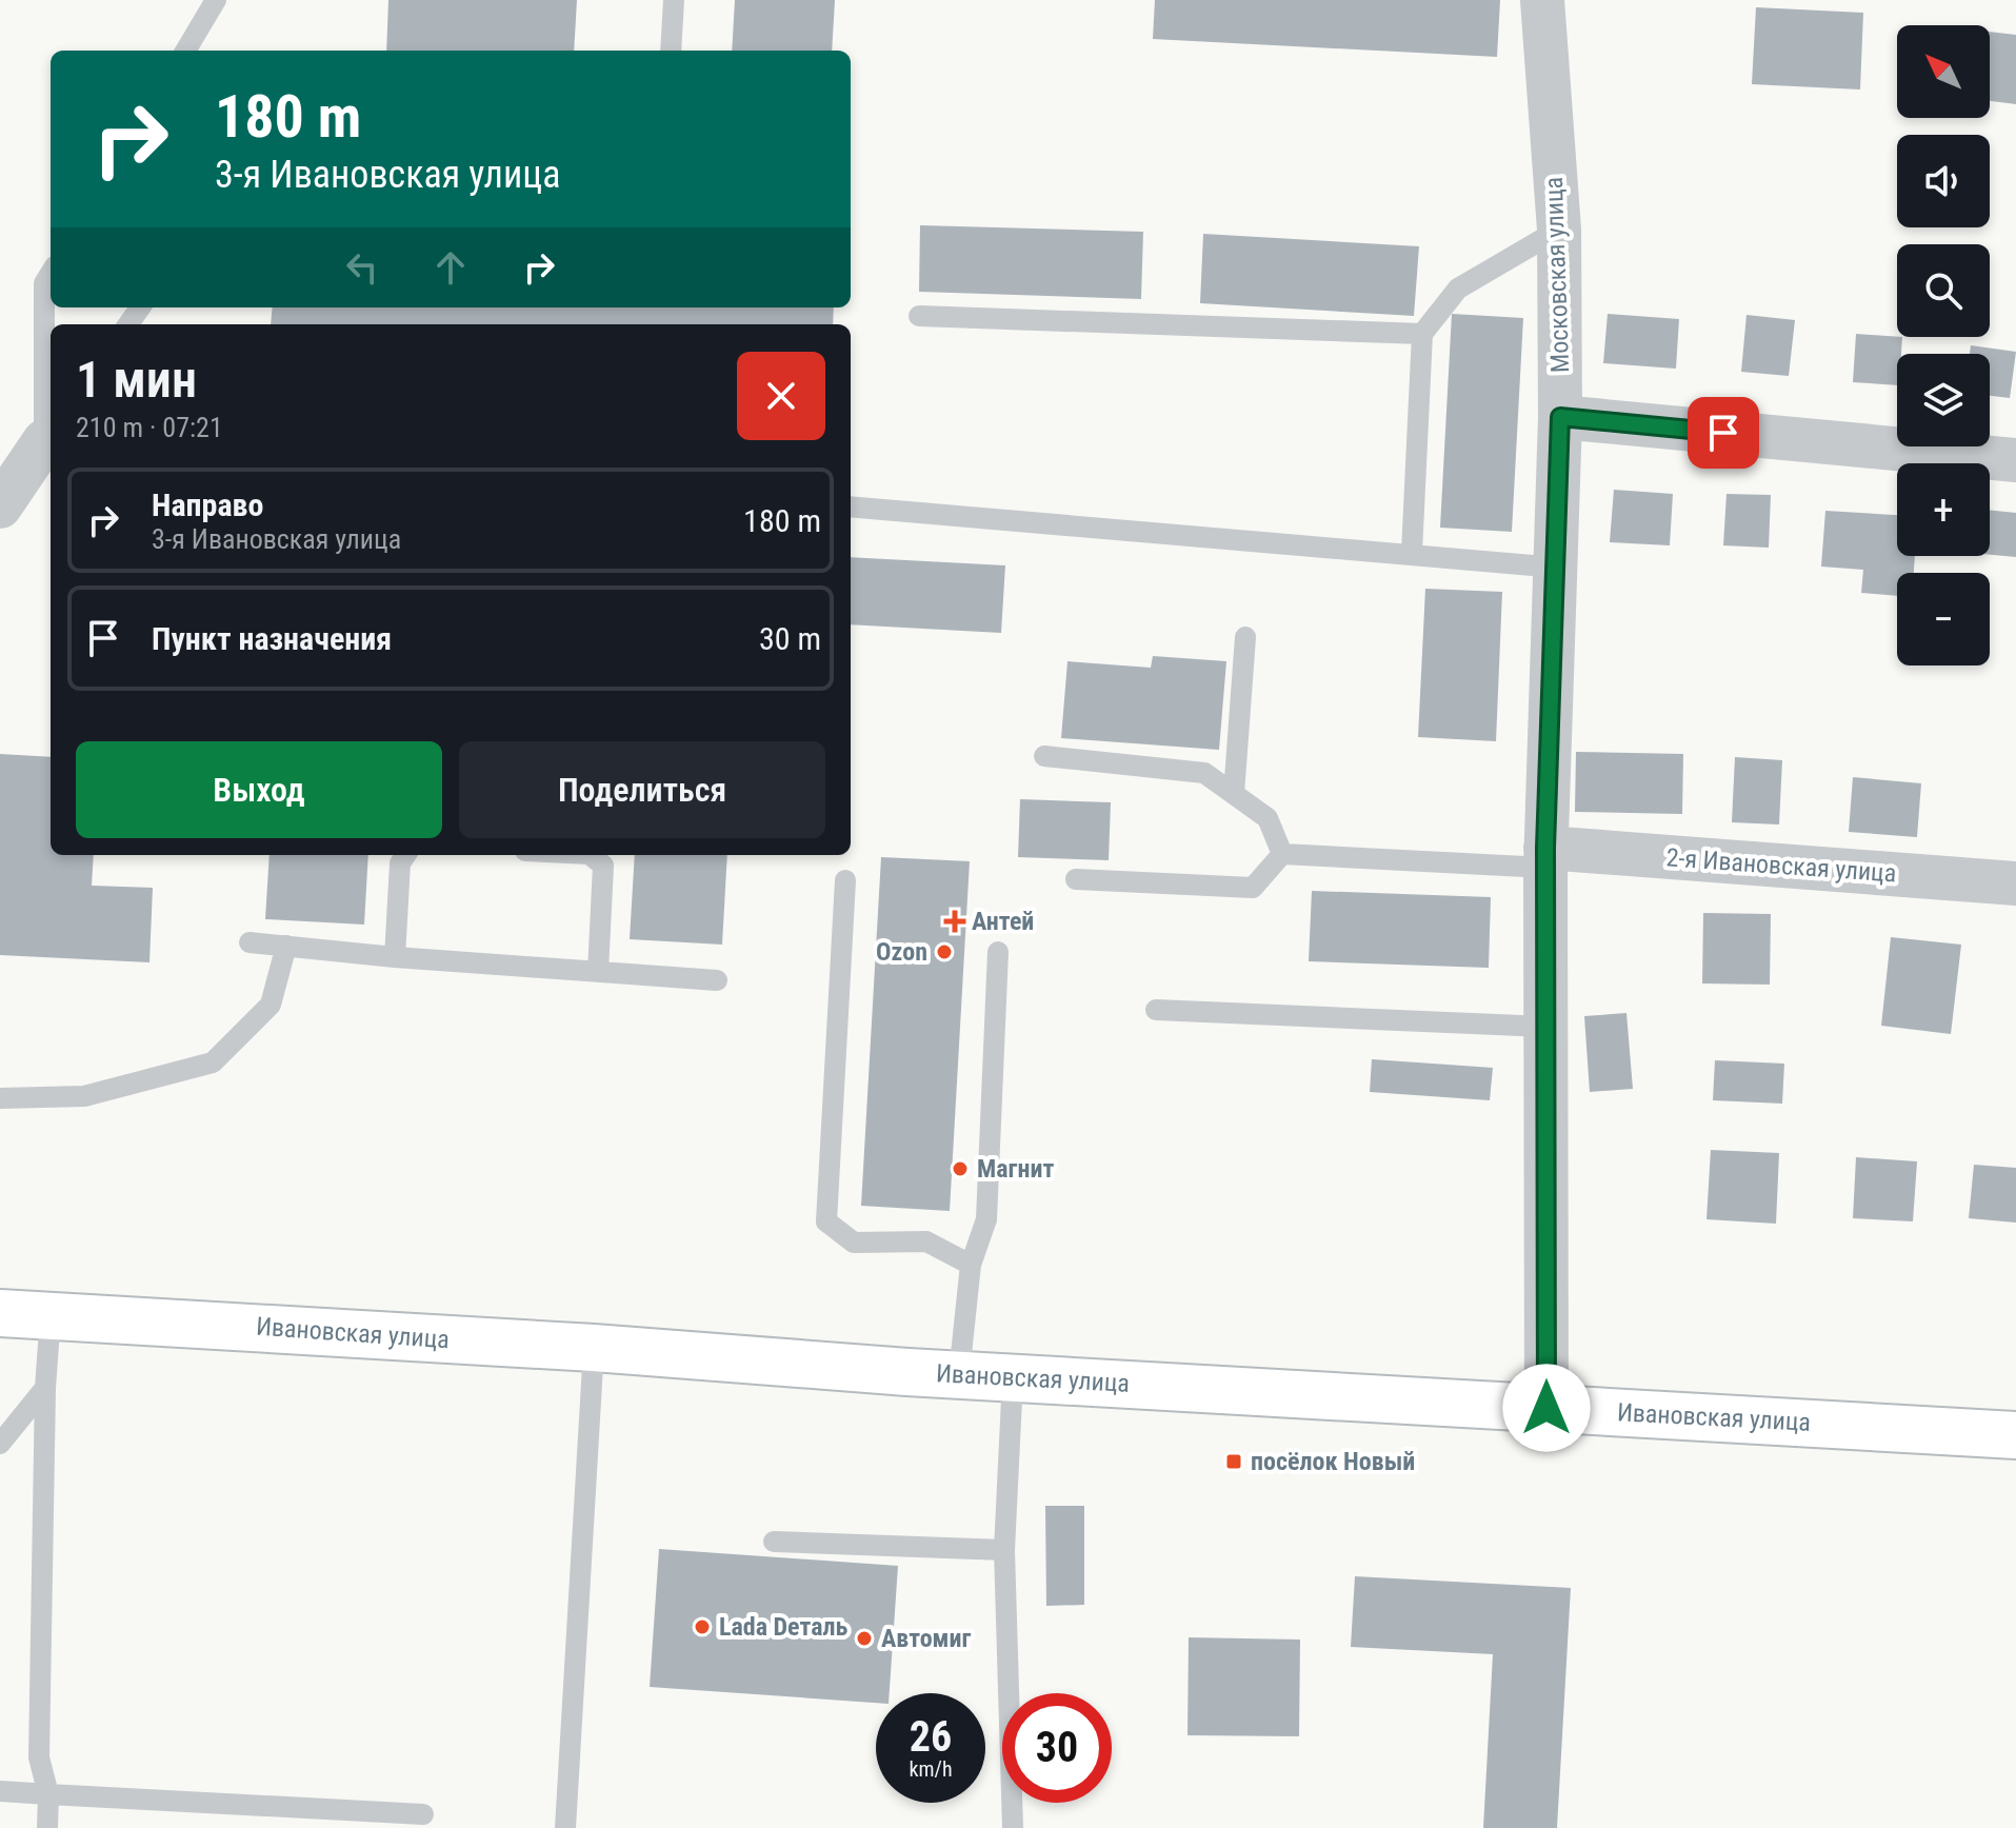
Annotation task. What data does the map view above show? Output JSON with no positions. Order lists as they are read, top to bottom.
{
  "streets": {
    "main road": ["Ивановская улица"],
    "street": ["Московская улица", "2-я Ивановская улица"]
  },
  "crossings": [
    ["Московская улица", "2-я Ивановская улица"],
    ["Московская улица", "Ивановская улица"]
  ],
  "places": {
    "health": ["Антей"],
    "other": [
      "Ozon",
      "Магнит",
      "Lada Dеталь",
      "Автомиг"
    ],
    "transit": ["посёлок Новый"]
  },
  "north": "top left",
  "page": {
    "map_buttons": ["+", "−"],
    "turn": ["180 m", "3-я Ивановская улица"],
    "heading": ["1 мин", "210 m · 07:21"],
    "list": [
      {
        "name": "Направо",
        "note": "3-я Ивановская улица",
        "value": "180 m"
      },
      {
        "name": "Пункт назначения",
        "value": "30 m"
      }
    ],
    "buttons": ["Выход", "Поделиться"],
    "speed": "26 km/h",
    "limit": "30"
  }
}
